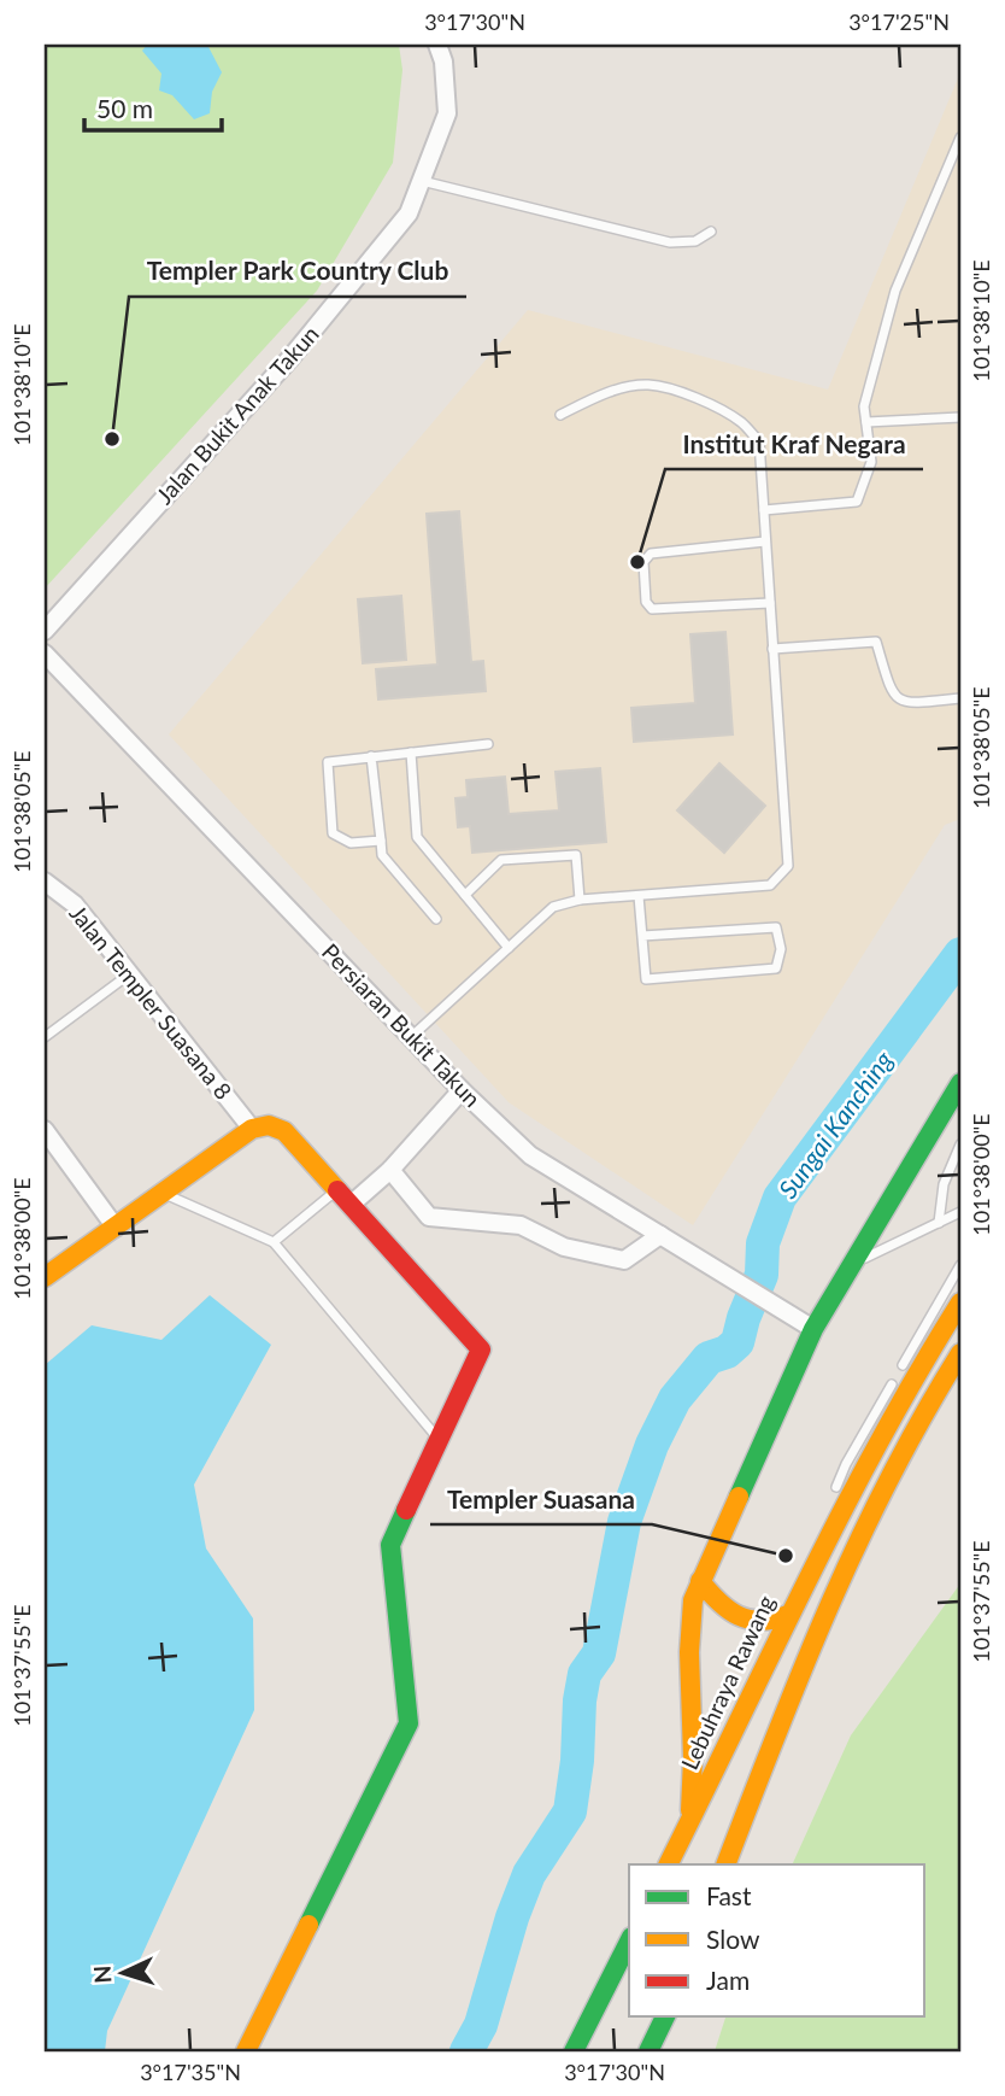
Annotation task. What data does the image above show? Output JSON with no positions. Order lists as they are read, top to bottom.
{
  "streets": {
    "main road": ["Lebuhraya Rawang"],
    "street": ["Jalan Bukit Anak Takun", "Jalan Templer Suasana 8", "Persiaran Bukit Takun"]
  },
  "water": ["Sungai Kanching"],
  "places": ["Templer Park Country Club", "Institut Kraf Negara", "Templer Suasana"],
  "legend": ["Fast", "Slow", "Jam"],
  "scale_bar": "50 m",
  "north": "left",
  "coordinates": [
    "3°17'30\"N",
    "3°17'25\"N",
    "101°38'10\"E",
    "101°38'05\"E",
    "101°38'00\"E",
    "101°37'55\"E",
    "3°17'35\"N"
  ]
}
